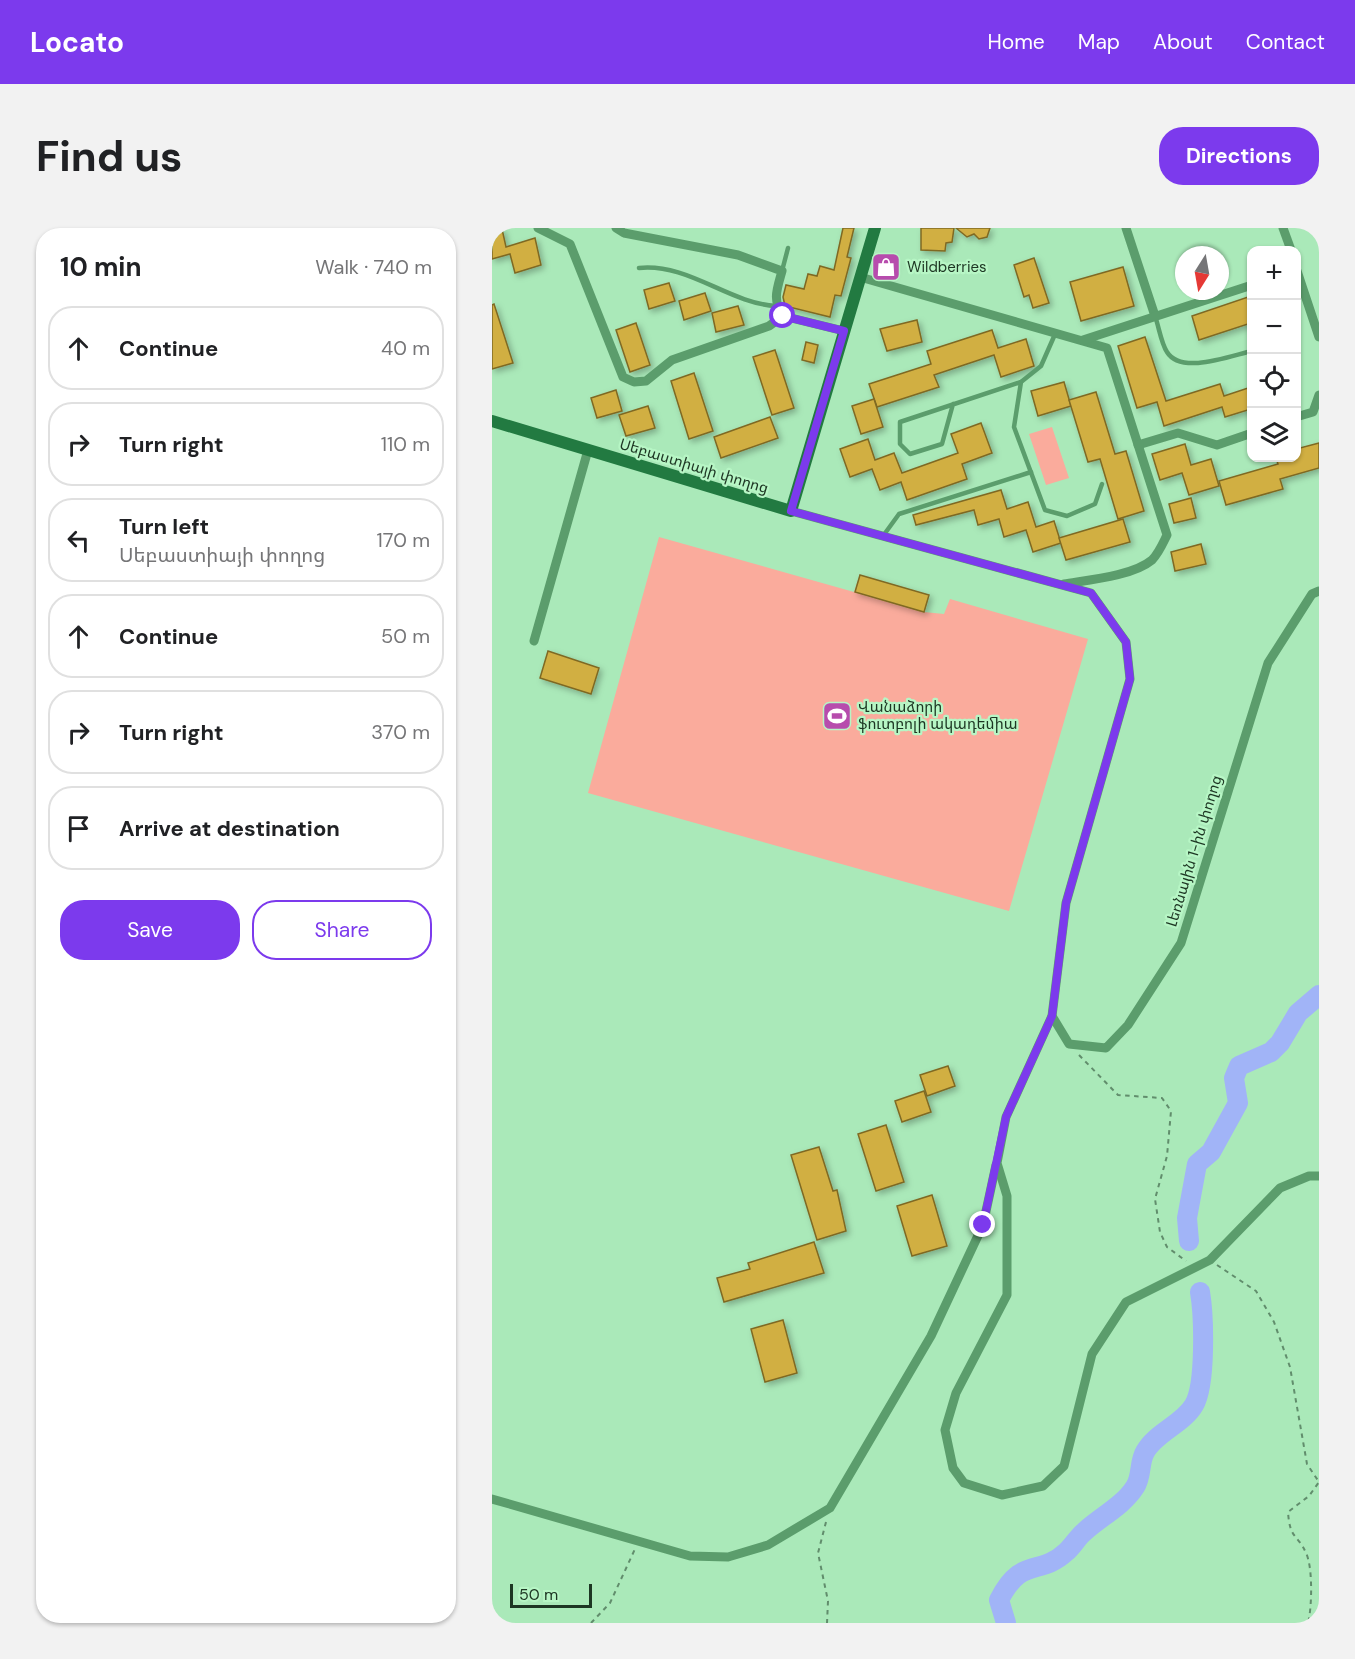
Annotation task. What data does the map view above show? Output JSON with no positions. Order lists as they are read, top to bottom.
{
  "streets": {
    "street": ["Սեբաստիայի փողոց", "Լեռնային 1-ին փողոց"]
  },
  "places": {
    "shop": ["Wildberries"],
    "sports": ["Վանաձորի ֆուտբոլի ակադեմիա"]
  },
  "scale_bar": "50 m",
  "north": "bottom",
  "page": {
    "header": "Locato",
    "nav": [
      "Home",
      "Map",
      "About",
      "Contact"
    ],
    "buttons": [
      "Directions",
      ["Save", "Share"]
    ],
    "title": "Find us",
    "heading": ["10 min", "Walk · 740 m"],
    "map_buttons": ["+", "−"],
    "list": [
      ["Continue", "40 m"],
      ["Turn right", "110 m"],
      ["Turn left", "Սեբաստիայի փողոց", "170 m"],
      ["Continue", "50 m"],
      ["Turn right", "370 m"],
      "Arrive at destination"
    ],
    "scale": "50 m"
  }
}
